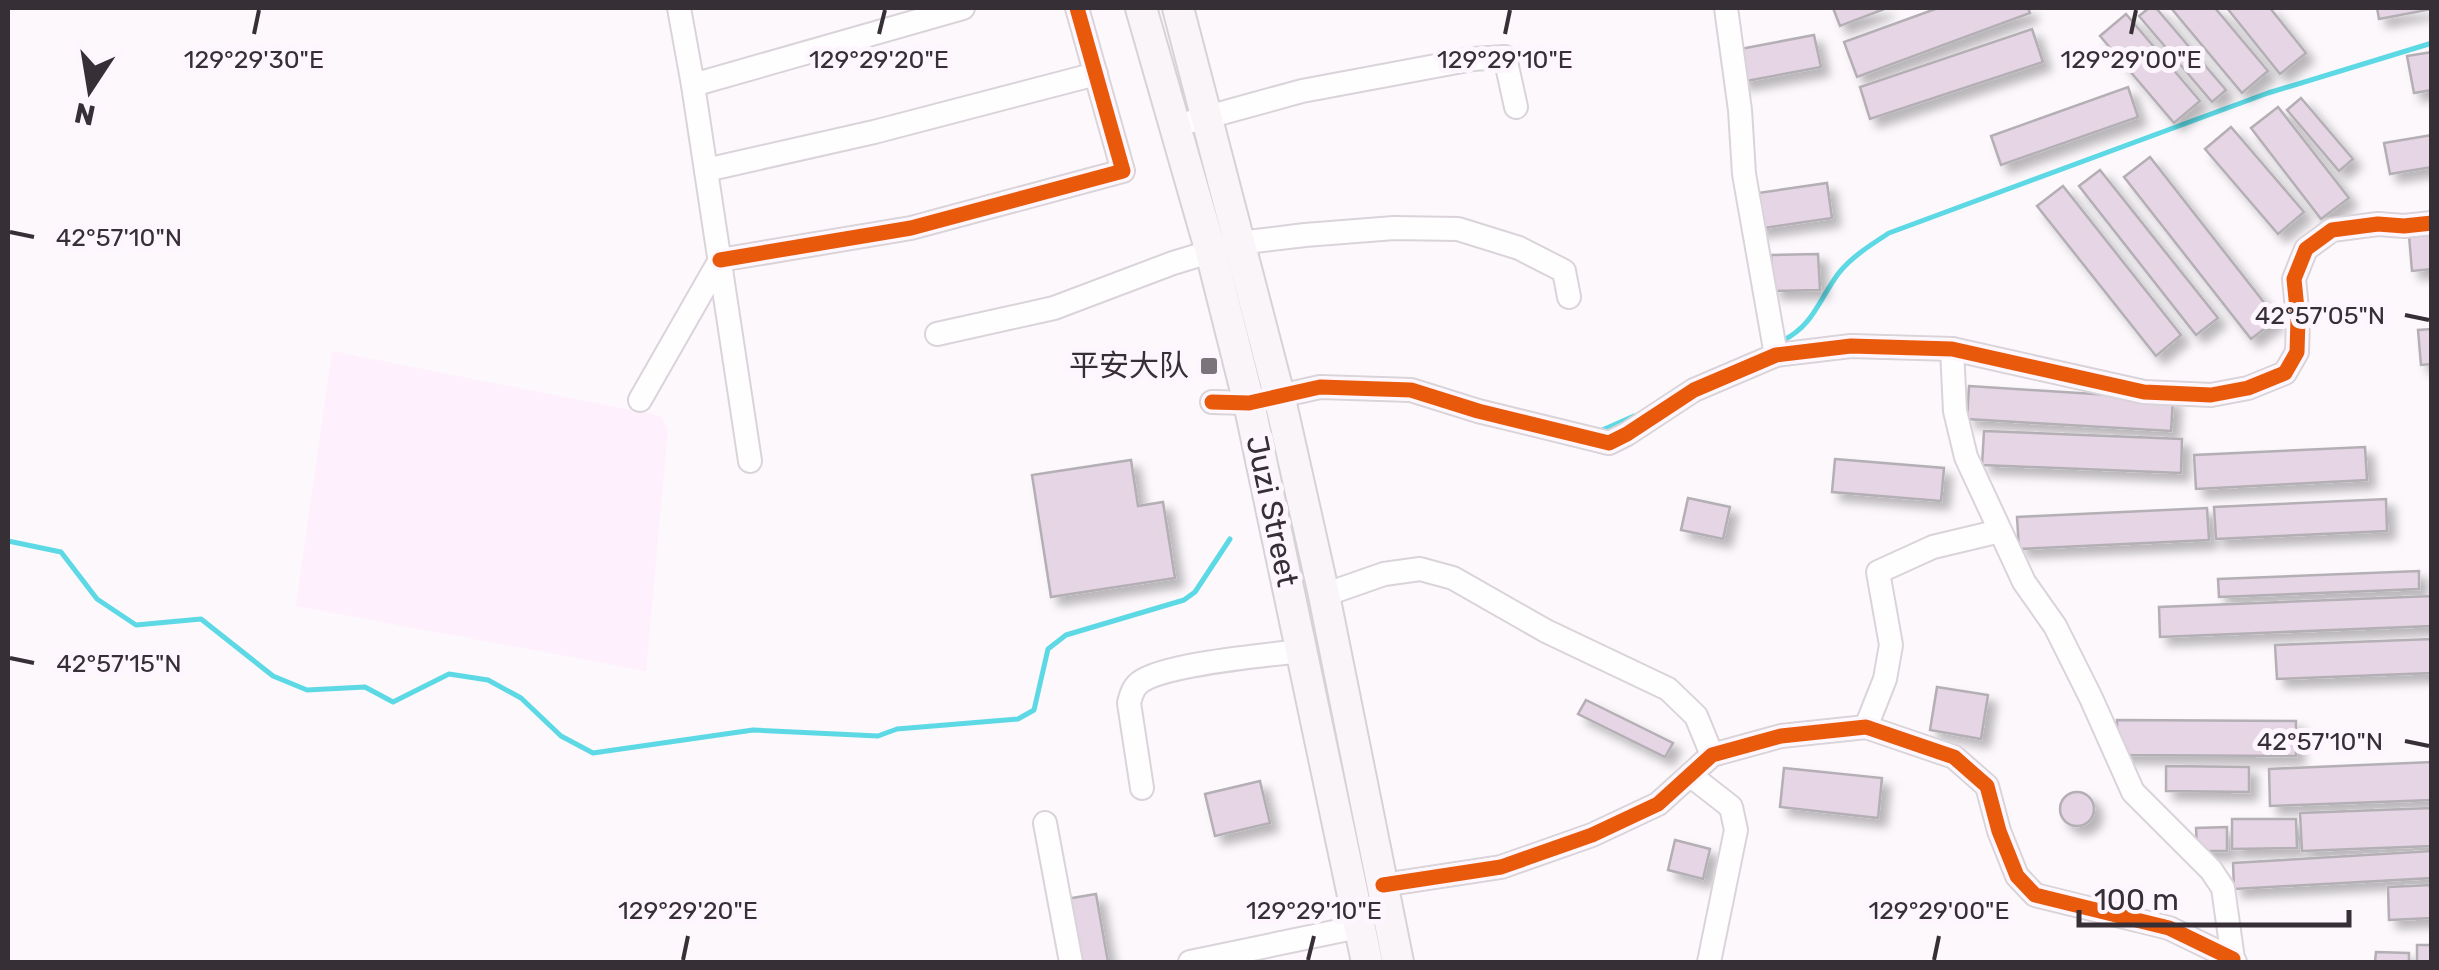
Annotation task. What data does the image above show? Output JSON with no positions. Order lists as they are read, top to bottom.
{
  "streets": {
    "main road": ["Juzi Street"]
  },
  "places": {
    "transit": ["平安大队"]
  },
  "scale_bar": "100 m",
  "north": "bottom",
  "coordinates": [
    "129°29'30\"E",
    "129°29'20\"E",
    "129°29'10\"E",
    "129°29'00\"E",
    "42°57'10\"N",
    "42°57'05\"N",
    "42°57'15\"N"
  ]
}
